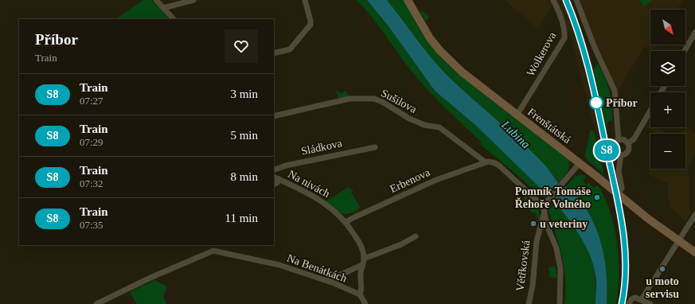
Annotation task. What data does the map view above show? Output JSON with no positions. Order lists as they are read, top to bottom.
{
  "streets": {
    "main road": ["Frenštátská"],
    "street": [
      "Wolkerova",
      "Sušilova",
      "Sládkova",
      "Erbenova",
      "Na nivách",
      "Větřkovská",
      "Na Benátkách"
    ]
  },
  "crossings": [
    ["Wolkerova", "Frenštátská"],
    ["Sušilova", "Erbenova"],
    ["Erbenova", "Na nivách"]
  ],
  "water": ["Lubina"],
  "places": [
    "Příbor",
    "Pomník Tomáše Řehoře Volného",
    "u veteriny",
    "u moto servisu"
  ],
  "north": "bottom right",
  "page": {
    "on_map": "S8",
    "map_buttons": ["+", "−"],
    "heading": ["Příbor", "Train"],
    "list": [
      {
        "mark": "S8",
        "name": "Train",
        "note": "07:27",
        "value": "3 min"
      },
      {
        "mark": "S8",
        "name": "Train",
        "note": "07:29",
        "value": "5 min"
      },
      {
        "mark": "S8",
        "name": "Train",
        "note": "07:32",
        "value": "8 min"
      },
      {
        "mark": "S8",
        "name": "Train",
        "note": "07:35",
        "value": "11 min"
      }
    ]
  }
}
